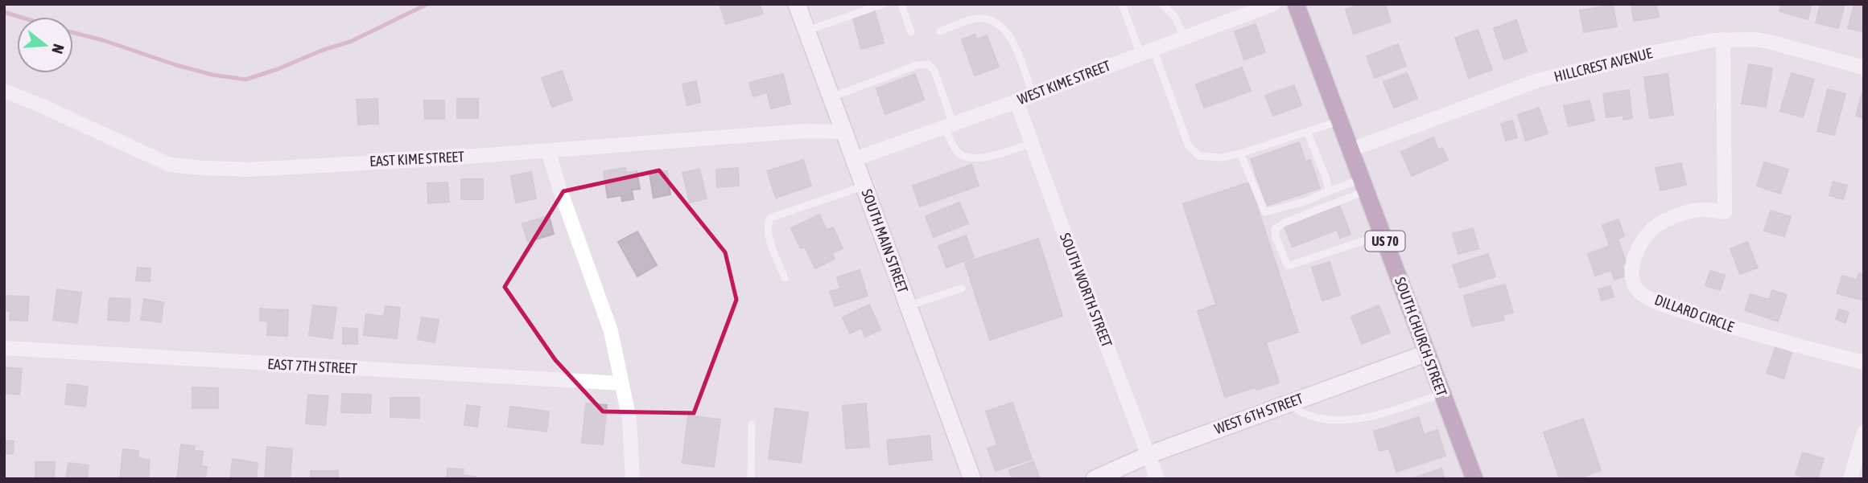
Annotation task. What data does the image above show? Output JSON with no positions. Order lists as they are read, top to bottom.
{
  "streets": {
    "main road": ["US 70", "SOUTH CHURCH STREET"],
    "street": [
      "HILLCREST AVENUE",
      "WEST KIME STREET",
      "EAST KIME STREET",
      "SOUTH MAIN STREET",
      "SOUTH WORTH STREET",
      "DILLARD CIRCLE",
      "EAST 7TH STREET",
      "WEST 6TH STREET"
    ]
  },
  "crossings": [
    ["HILLCREST AVENUE", "DILLARD CIRCLE"],
    ["HILLCREST AVENUE", "SOUTH CHURCH STREET"],
    ["WEST KIME STREET", "SOUTH MAIN STREET"],
    ["WEST KIME STREET", "SOUTH WORTH STREET"],
    ["EAST KIME STREET", "SOUTH MAIN STREET"],
    ["SOUTH WORTH STREET", "WEST 6TH STREET"],
    ["SOUTH CHURCH STREET", "WEST 6TH STREET"]
  ],
  "north": "right"
}
